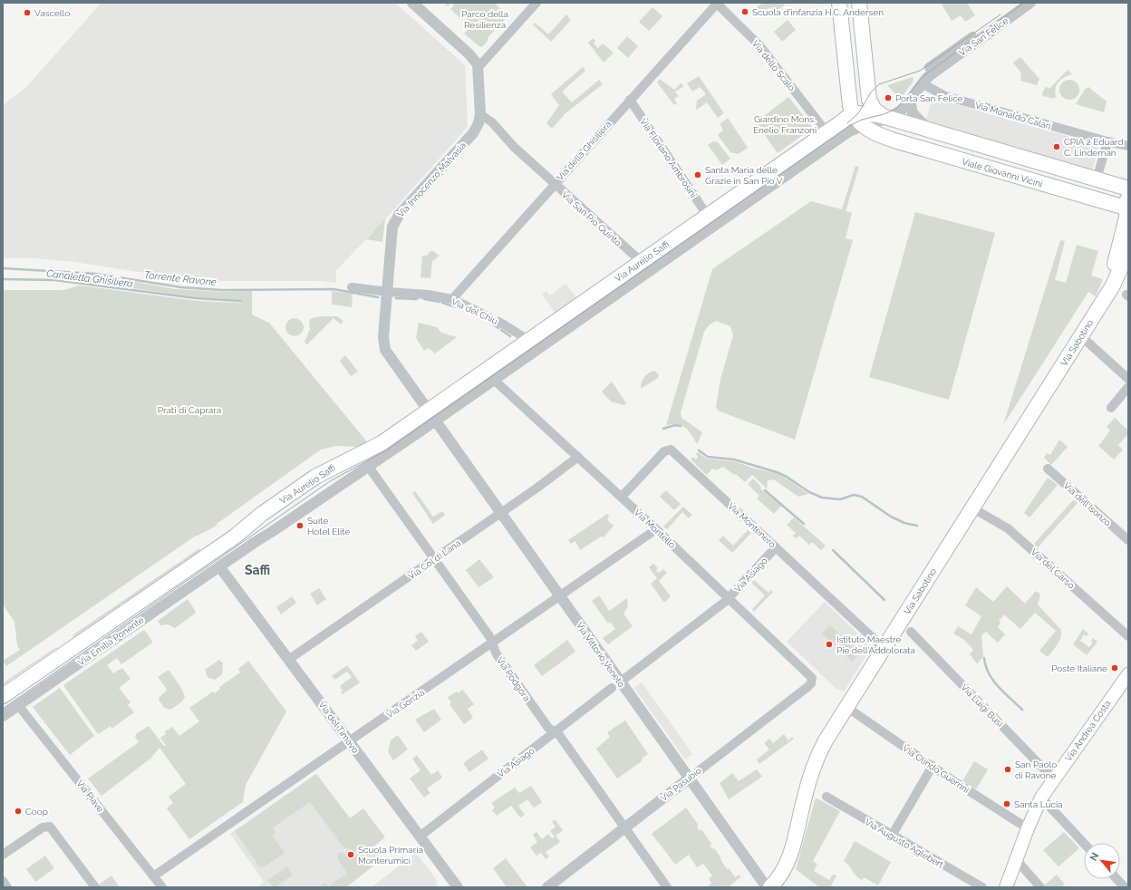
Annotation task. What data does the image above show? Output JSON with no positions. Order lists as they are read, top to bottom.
{
  "streets": {
    "main road": [
      "Viale Giovanni Vicini",
      "Via Aurelio Saffi",
      "Via Sabotino",
      "Via Emilia Ponente",
      "Via Andrea Costa"
    ],
    "street": [
      "Via San Felice",
      "Via dello Scalo",
      "Via Monaldo Calari",
      "Via della Ghisiliera",
      "Via Floriano Ambrosini",
      "Via Innocenzo Malvasia",
      "Via San Pio Quinto",
      "Via del Chiù",
      "Via dell'Isonzo",
      "Via Montenero",
      "Via Montello",
      "Via Col di Lana",
      "Via del Carso",
      "Via Asiago",
      "Via Vittorio Veneto",
      "Via Podgora",
      "Via Gorizia",
      "Via Luigi Busi",
      "Via del Timavo",
      "Via Olindo Guerrini",
      "Via Pasubio",
      "Via Piave",
      "Via Augusto Aglebert"
    ]
  },
  "crossings": [
    ["Via San Felice", "Via Monaldo Calari"],
    ["Via dello Scalo", "Via della Ghisiliera"],
    ["Via dello Scalo", "Via Aurelio Saffi"],
    ["Via della Ghisiliera", "Via Floriano Ambrosini"],
    ["Via della Ghisiliera", "Via San Pio Quinto"],
    ["Via della Ghisiliera", "Via del Chiù"],
    ["Via Floriano Ambrosini", "Via Aurelio Saffi"],
    ["Viale Giovanni Vicini", "Via Aurelio Saffi"],
    ["Viale Giovanni Vicini", "Via Sabotino"],
    ["Via Innocenzo Malvasia", "Via San Pio Quinto"],
    ["Via Innocenzo Malvasia", "Via Aurelio Saffi"],
    ["Via Innocenzo Malvasia", "Via del Chiù"],
    ["Via Innocenzo Malvasia", "Via Vittorio Veneto"],
    ["Via San Pio Quinto", "Via Aurelio Saffi"],
    ["Via Aurelio Saffi", "Via del Chiù"],
    ["Via Aurelio Saffi", "Via Montello"],
    ["Via Aurelio Saffi", "Via Emilia Ponente"],
    ["Via Aurelio Saffi", "Via Vittorio Veneto"],
    ["Via Aurelio Saffi", "Via Podgora"],
    ["Via Aurelio Saffi", "Via del Timavo"],
    ["Via Sabotino", "Via Montenero"],
    ["Via Sabotino", "Via del Carso"],
    ["Via Sabotino", "Via Olindo Guerrini"],
    ["Via Montenero", "Via Montello"],
    ["Via Montenero", "Via Asiago"],
    ["Via Montello", "Via Col di Lana"],
    ["Via Montello", "Via Asiago"],
    ["Via Montello", "Via Gorizia"],
    ["Via Montello", "Via Pasubio"],
    ["Via Col di Lana", "Via Vittorio Veneto"],
    ["Via Col di Lana", "Via Podgora"],
    ["Via Col di Lana", "Via del Timavo"],
    ["Via Asiago", "Via Vittorio Veneto"],
    ["Via Asiago", "Via Podgora"],
    ["Via Asiago", "Via del Timavo"],
    ["Via Emilia Ponente", "Via del Timavo"],
    ["Via Emilia Ponente", "Via Piave"],
    ["Via Vittorio Veneto", "Via Gorizia"],
    ["Via Vittorio Veneto", "Via Pasubio"],
    ["Via Podgora", "Via Gorizia"],
    ["Via Podgora", "Via Pasubio"],
    ["Via Gorizia", "Via del Timavo"],
    ["Via Gorizia", "Via Piave"],
    ["Via Luigi Busi", "Via Andrea Costa"],
    ["Via Andrea Costa", "Via Olindo Guerrini"]
  ],
  "districts": ["Saffi"],
  "water": ["Canaletta Ghisiliera", "Torrente Ravone"],
  "parks": ["Parco della Resilienza", "Giardino Mons. Enelio Franzoni", "Prati di Caprara"],
  "places": [
    "Scuola d'infanzia H.C. Andersen",
    "Vascello",
    "Porta San Felice",
    "CPIA 2 Eduard C. Lindeman",
    "Santa Maria delle Grazie in San Pio V",
    "Suite Hotel Elite",
    "Istituto Maestre Pie dell'Addolorata",
    "Poste Italiane",
    "San Paolo di Ravone",
    "Santa Lucia",
    "Coop",
    "Scuola Primaria Monterumici"
  ],
  "north": "top left"
}
